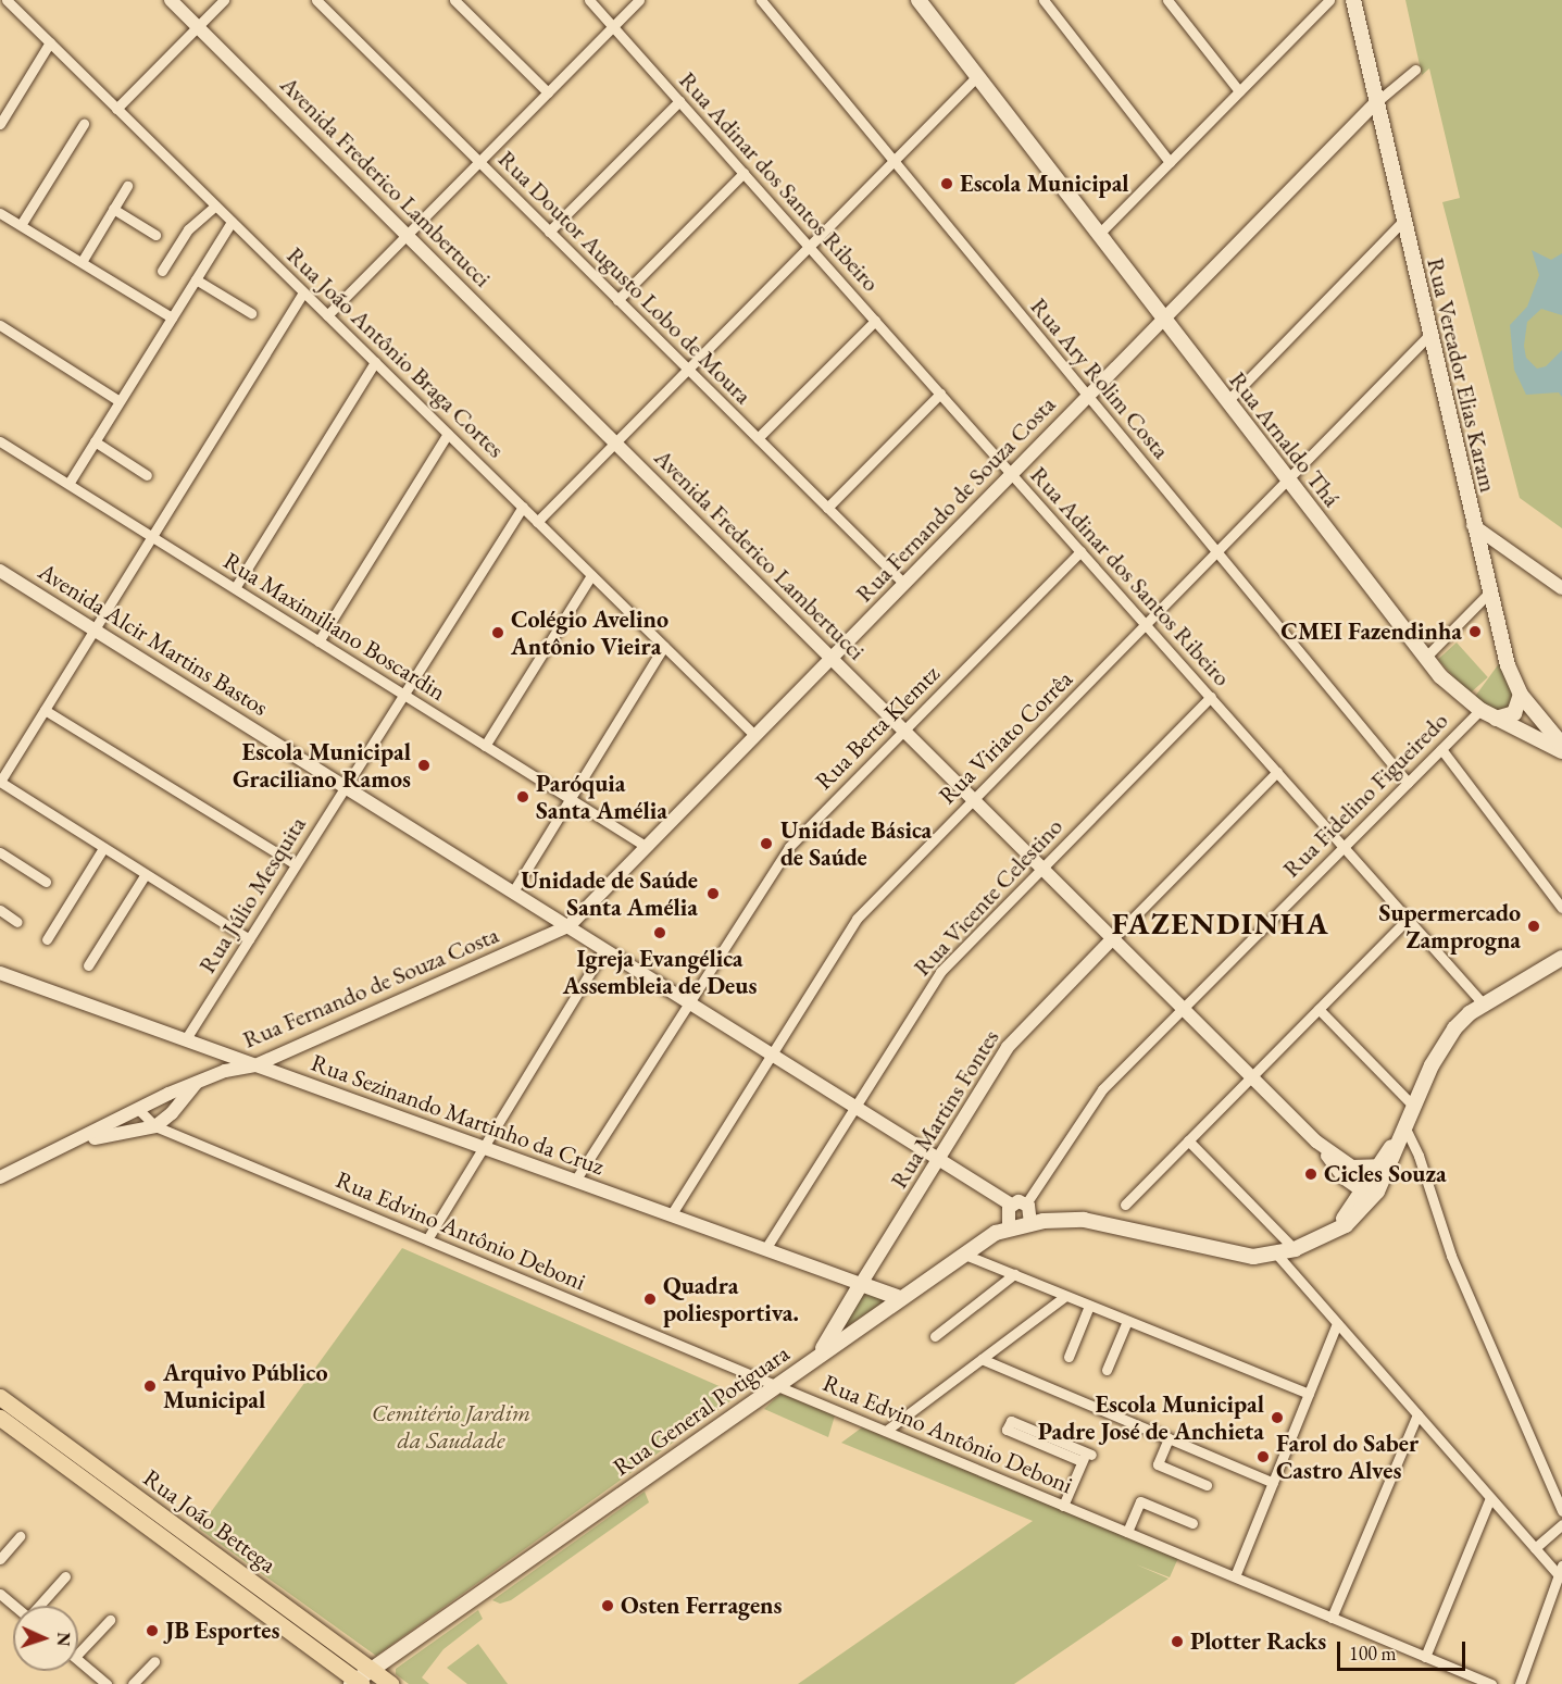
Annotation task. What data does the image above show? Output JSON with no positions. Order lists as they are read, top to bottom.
{
  "streets": {
    "main road": [
      "Rua Vereador Elias Karam",
      "Rua Arnaldo Thá",
      "Rua Martins Fontes",
      "Rua Sezinando Martinho da Cruz",
      "Rua General Potiguara",
      "Rua João Bettega"
    ],
    "street": [
      "Avenida Frederico Lambertucci",
      "Rua Adinar dos Santos Ribeiro",
      "Rua Doutor Augusto Lobo de Moura",
      "Rua João Antônio Braga Cortes",
      "Rua Ary Rolim Costa",
      "Rua Fernando de Souza Costa",
      "Rua Maximiliano Boscardin",
      "Avenida Alcir Martins Bastos",
      "Rua Berta Klemtz",
      "Rua Viriato Corrêa",
      "Rua Fidelino Figueiredo",
      "Rua Júlio Mesquita",
      "Rua Vicente Celestino",
      "Rua Edvino Antônio Deboni"
    ]
  },
  "crossings": [
    ["Avenida Frederico Lambertucci", "Rua Fernando de Souza Costa"],
    ["Avenida Frederico Lambertucci", "Rua Berta Klemtz"],
    ["Avenida Frederico Lambertucci", "Rua Viriato Corrêa"],
    ["Avenida Frederico Lambertucci", "Rua Fidelino Figueiredo"],
    ["Avenida Frederico Lambertucci", "Rua Vicente Celestino"],
    ["Avenida Frederico Lambertucci", "Rua Martins Fontes"],
    ["Avenida Frederico Lambertucci", "Rua General Potiguara"],
    ["Rua Adinar dos Santos Ribeiro", "Rua Fernando de Souza Costa"],
    ["Rua Adinar dos Santos Ribeiro", "Rua Berta Klemtz"],
    ["Rua Adinar dos Santos Ribeiro", "Rua Viriato Corrêa"],
    ["Rua Adinar dos Santos Ribeiro", "Rua Fidelino Figueiredo"],
    ["Rua Adinar dos Santos Ribeiro", "Rua Vicente Celestino"],
    ["Rua Adinar dos Santos Ribeiro", "Rua Martins Fontes"],
    ["Rua Adinar dos Santos Ribeiro", "Rua General Potiguara"],
    ["Rua Doutor Augusto Lobo de Moura", "Rua Fernando de Souza Costa"],
    ["Rua João Antônio Braga Cortes", "Rua Fernando de Souza Costa"],
    ["Rua João Antônio Braga Cortes", "Rua Júlio Mesquita"],
    ["Rua Vereador Elias Karam", "Rua Fernando de Souza Costa"],
    ["Rua Vereador Elias Karam", "Rua Viriato Corrêa"],
    ["Rua Ary Rolim Costa", "Rua Fernando de Souza Costa"],
    ["Rua Ary Rolim Costa", "Rua Viriato Corrêa"],
    ["Rua Ary Rolim Costa", "Rua Fidelino Figueiredo"],
    ["Rua Arnaldo Thá", "Rua Fernando de Souza Costa"],
    ["Rua Arnaldo Thá", "Rua Viriato Corrêa"],
    ["Rua Arnaldo Thá", "Rua Fidelino Figueiredo"],
    ["Rua Fernando de Souza Costa", "Rua Maximiliano Boscardin"],
    ["Rua Fernando de Souza Costa", "Avenida Alcir Martins Bastos"],
    ["Rua Fernando de Souza Costa", "Rua Sezinando Martinho da Cruz"],
    ["Rua Fernando de Souza Costa", "Rua Edvino Antônio Deboni"],
    ["Rua Maximiliano Boscardin", "Rua Júlio Mesquita"],
    ["Avenida Alcir Martins Bastos", "Rua Berta Klemtz"],
    ["Avenida Alcir Martins Bastos", "Rua Viriato Corrêa"],
    ["Avenida Alcir Martins Bastos", "Rua Júlio Mesquita"],
    ["Avenida Alcir Martins Bastos", "Rua Vicente Celestino"],
    ["Avenida Alcir Martins Bastos", "Rua Martins Fontes"],
    ["Rua Berta Klemtz", "Rua Sezinando Martinho da Cruz"],
    ["Rua Viriato Corrêa", "Rua Sezinando Martinho da Cruz"],
    ["Rua Júlio Mesquita", "Rua Sezinando Martinho da Cruz"],
    ["Rua Vicente Celestino", "Rua Sezinando Martinho da Cruz"],
    ["Rua Martins Fontes", "Rua Sezinando Martinho da Cruz"],
    ["Rua Martins Fontes", "Rua General Potiguara"],
    ["Rua Sezinando Martinho da Cruz", "Rua General Potiguara"],
    ["Rua Edvino Antônio Deboni", "Rua General Potiguara"],
    ["Rua General Potiguara", "Rua João Bettega"]
  ],
  "districts": ["FAZENDINHA"],
  "parks": ["Cemitério Jardim da Saudade"],
  "places": [
    "Escola Municipal",
    "CMEI Fazendinha",
    "Colégio Avelino Antônio Vieira",
    "Escola Municipal Graciliano Ramos",
    "Paróquia Santa Amélia",
    "Unidade Básica de Saúde",
    "Unidade de Saúde Santa Amélia",
    "Supermercado Zamprogna",
    "Igreja Evangélica Assembleia de Deus",
    "Cicles Souza",
    "Quadra poliesportiva.",
    "Arquivo Público Municipal",
    "Escola Municipal Padre José de Anchieta",
    "Farol do Saber Castro Alves",
    "Osten Ferragens",
    "JB Esportes",
    "Plotter Racks"
  ],
  "scale_bar": "100 m",
  "north": "right"
}
